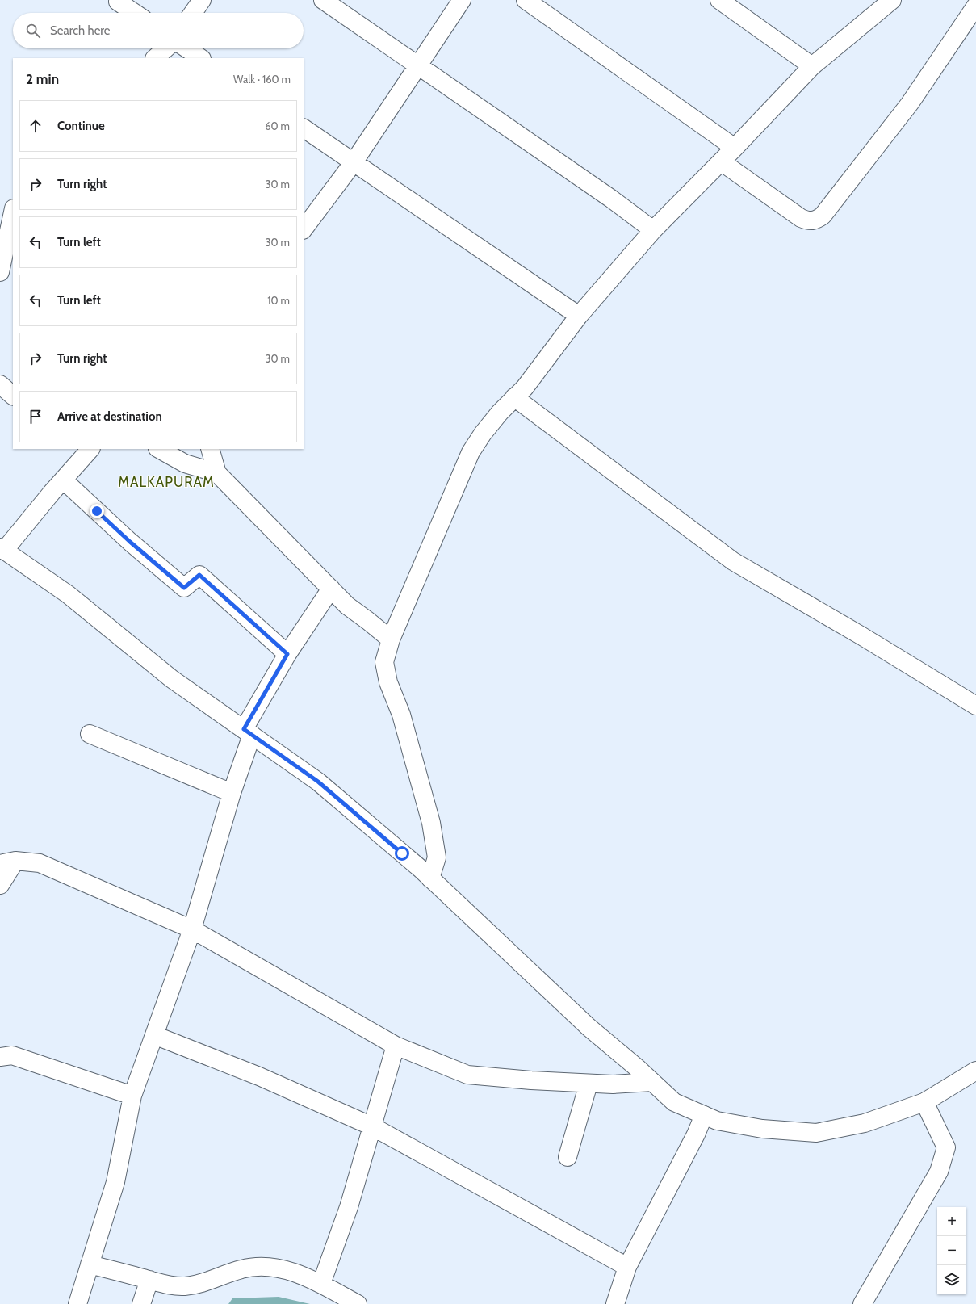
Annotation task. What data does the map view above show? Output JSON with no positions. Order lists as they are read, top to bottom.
{
  "districts": ["MALKAPURAM"],
  "page": {
    "search": "Search here",
    "heading": ["2 min", "Walk · 160 m"],
    "list": [
      ["Continue", "60 m"],
      ["Turn right", "30 m"],
      ["Turn left", "30 m"],
      ["Turn left", "10 m"],
      ["Turn right", "30 m"],
      "Arrive at destination"
    ],
    "map_buttons": ["+", "−"]
  }
}
